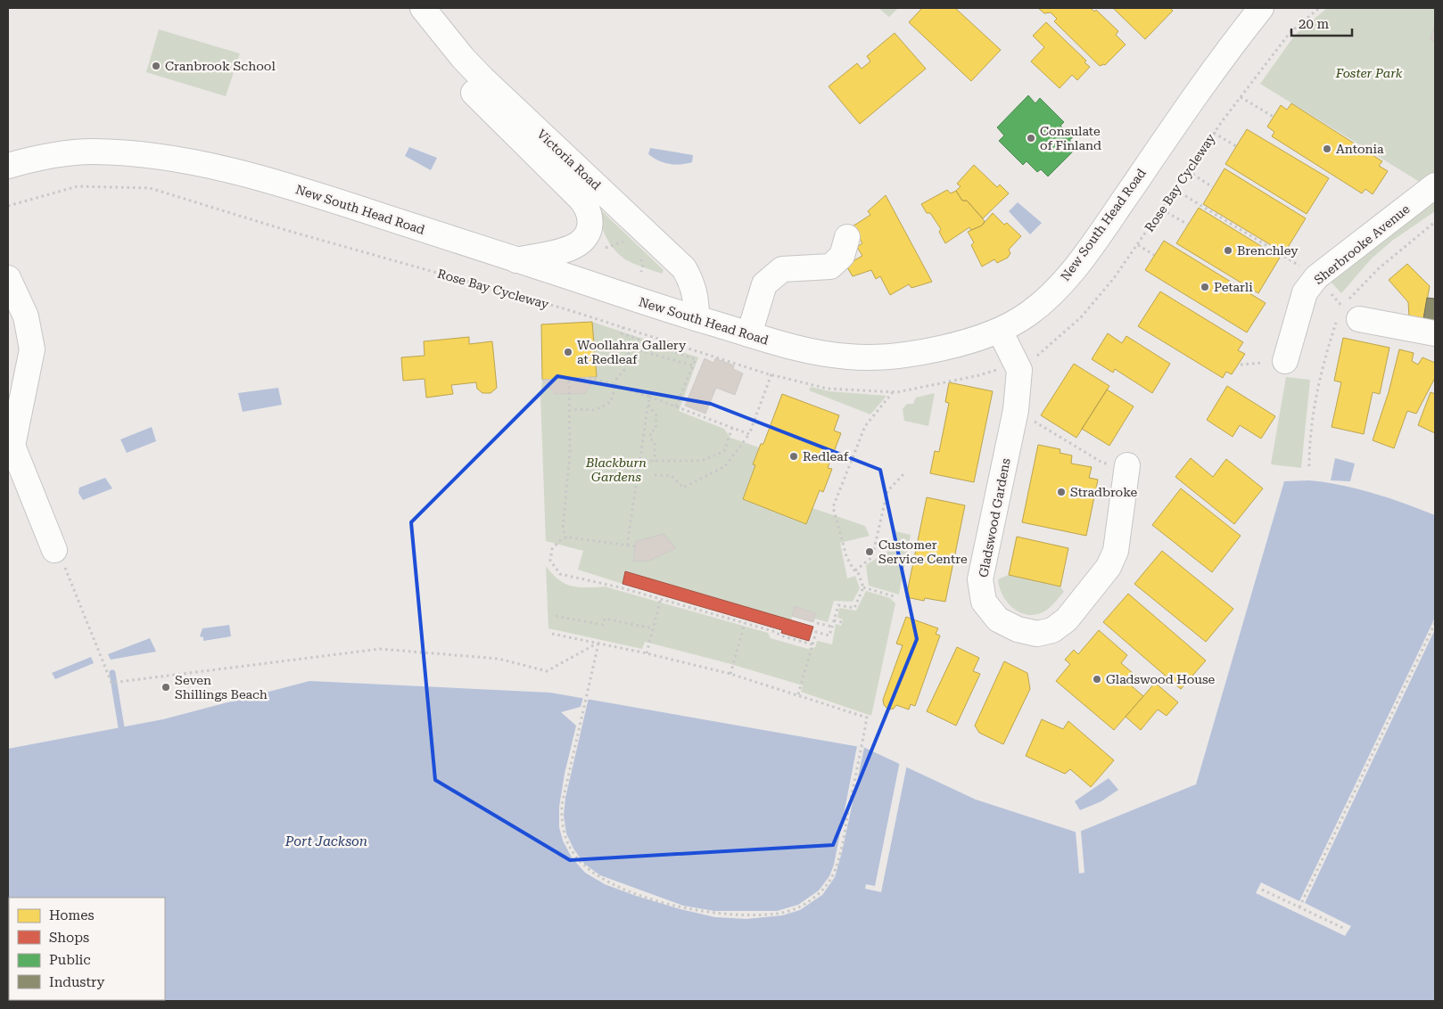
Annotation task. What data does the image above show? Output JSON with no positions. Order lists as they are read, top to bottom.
{
  "streets": {
    "street": [
      "Victoria Road",
      "New South Head Road",
      "Sherbrooke Avenue",
      "Gladswood Gardens"
    ],
    "path": ["Rose Bay Cycleway"]
  },
  "crossings": [
    ["Victoria Road", "New South Head Road"],
    ["New South Head Road", "Gladswood Gardens"]
  ],
  "water": ["Port Jackson"],
  "parks": ["Foster Park", "Blackburn Gardens"],
  "places": [
    "Cranbrook School",
    "Consulate of Finland",
    "Antonia",
    "Brenchley",
    "Petarli",
    "Woollahra Gallery at Redleaf",
    "Redleaf",
    "Stradbroke",
    "Customer Service Centre",
    "Gladswood House",
    "Seven Shillings Beach"
  ],
  "legend": [
    "Homes",
    "Shops",
    "Public",
    "Industry"
  ],
  "scale_bar": "20 m"
}
